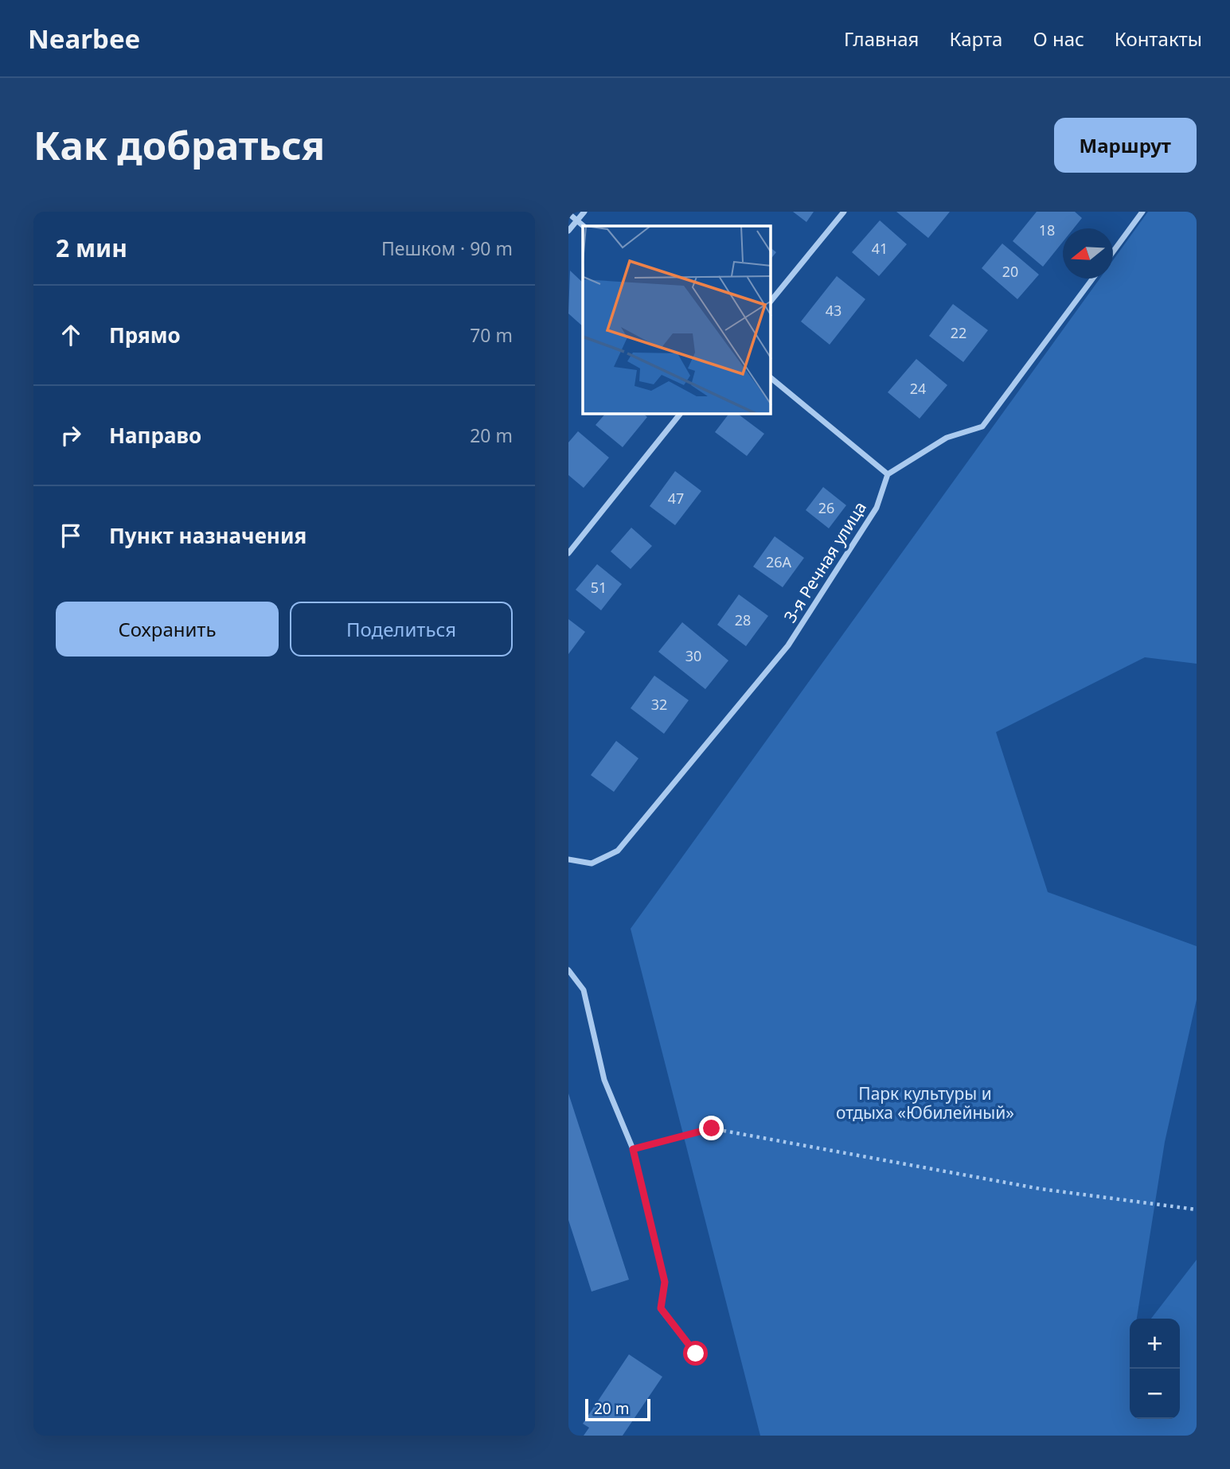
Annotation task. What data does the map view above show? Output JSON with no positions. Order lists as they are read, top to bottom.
{
  "streets": {
    "street": ["3-я Речная улица"]
  },
  "parks": ["Парк культуры и отдыха «Юбилейный»"],
  "house_numbers": [
    "18",
    "41",
    "20",
    "43",
    "22",
    "24",
    "47",
    "26",
    "26А",
    "51",
    "28",
    "30",
    "32"
  ],
  "scale_bar": "20 m",
  "north": "left",
  "page": {
    "header": "Nearbee",
    "nav": [
      "Главная",
      "Карта",
      "О нас",
      "Контакты"
    ],
    "buttons": [
      "Маршрут",
      ["Сохранить", "Поделиться"]
    ],
    "title": "Как добраться",
    "heading": ["2 мин", "Пешком · 90 m"],
    "list": [
      ["Прямо", "70 m"],
      ["Направо", "20 m"],
      "Пункт назначения"
    ],
    "map_buttons": ["+", "−"],
    "scale": "20 m"
  }
}
